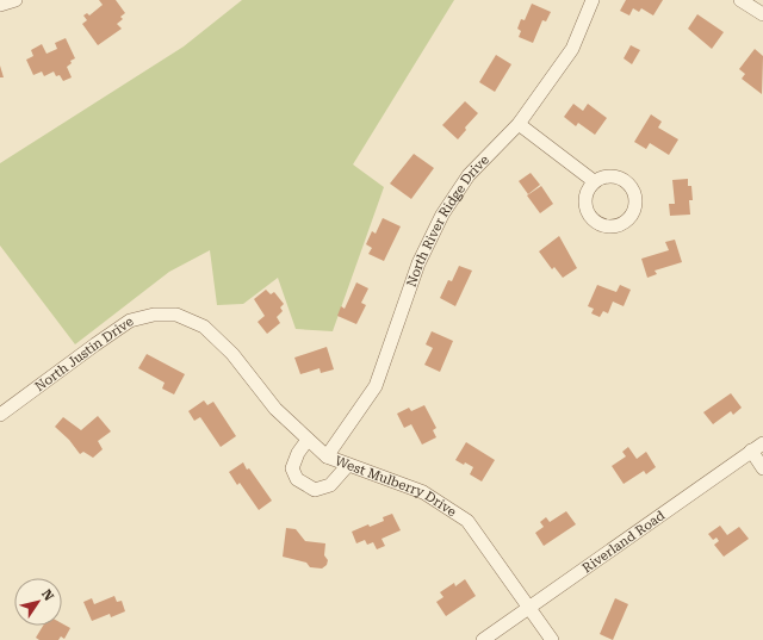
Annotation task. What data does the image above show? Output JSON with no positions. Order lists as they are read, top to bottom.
{
  "streets": {
    "street": [
      "North River Ridge Drive",
      "North Justin Drive",
      "West Mulberry Drive",
      "Riverland Road"
    ]
  },
  "crossings": [
    ["North River Ridge Drive", "West Mulberry Drive"],
    ["North Justin Drive", "West Mulberry Drive"],
    ["West Mulberry Drive", "Riverland Road"]
  ],
  "north": "top right"
}
